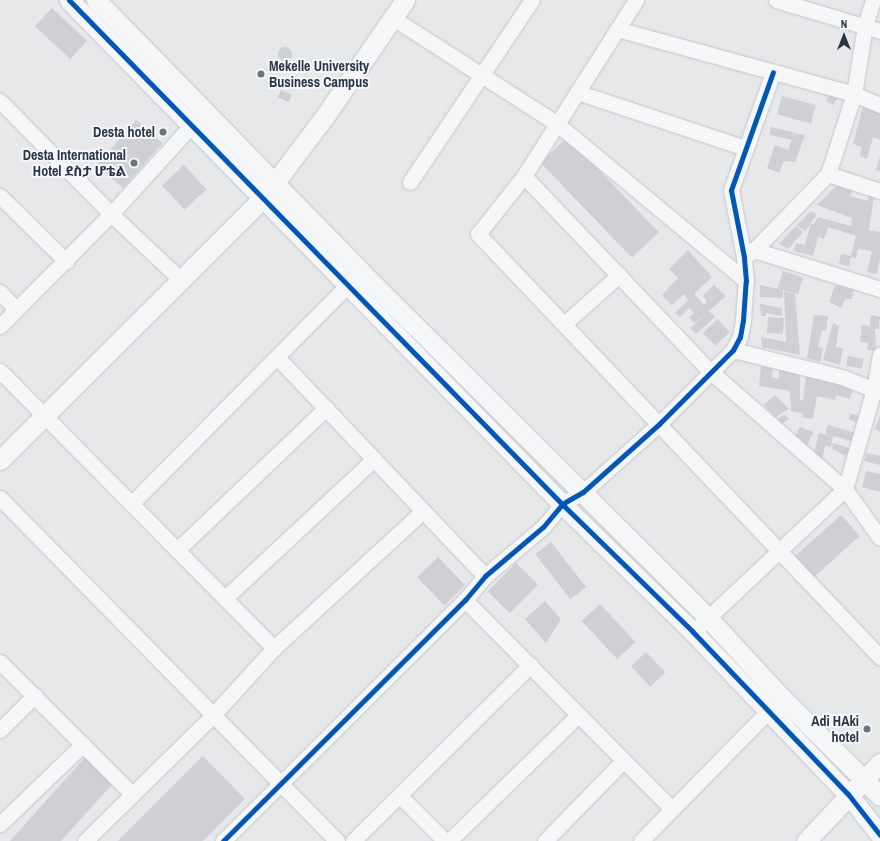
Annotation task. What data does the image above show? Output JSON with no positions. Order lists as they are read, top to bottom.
{
  "places": [
    "Mekelle University Business Campus",
    "Desta hotel",
    "Desta International Hotel ደስታ ሆቴል",
    "Adi HAki hotel"
  ],
  "north": "top"
}
